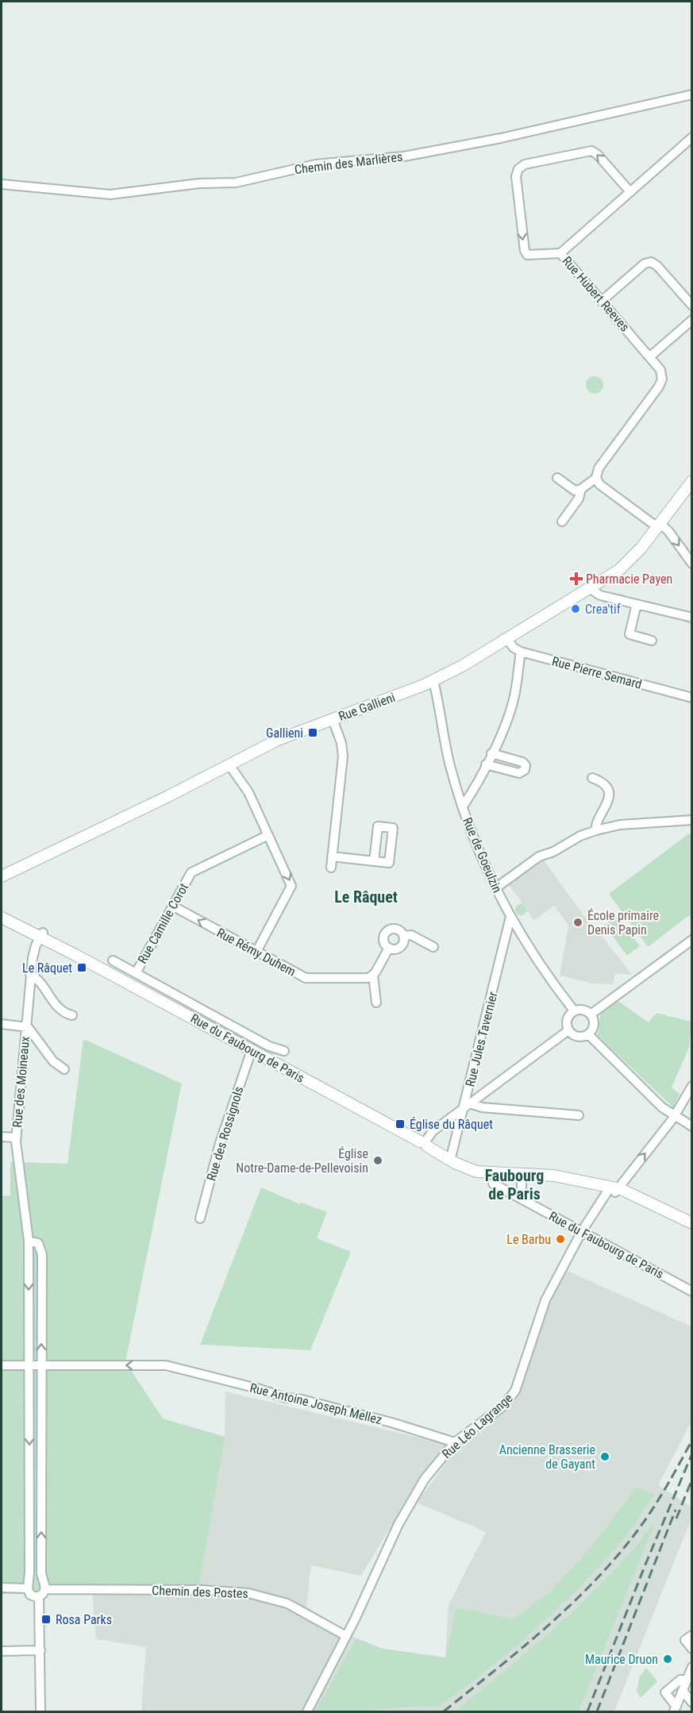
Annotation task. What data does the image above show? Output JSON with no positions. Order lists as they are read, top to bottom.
{
  "streets": {
    "main road": ["Rue Gallieni", "Rue du Faubourg de Paris"],
    "street": [
      "Chemin des Marlières",
      "Rue Hubert Reeves",
      "Rue Pierre Semard",
      "Rue de Goeulzin",
      "Rue Camille Corot",
      "Rue Rémy Duhem",
      "Rue Jules Tavernier",
      "Rue des Moineaux",
      "Rue des Rossignols",
      "Rue Antoine Joseph Mellez",
      "Rue Léo Lagrange",
      "Chemin des Postes"
    ]
  },
  "crossings": [
    ["Rue Pierre Semard", "Rue Gallieni"],
    ["Rue Gallieni", "Rue de Goeulzin"],
    ["Rue de Goeulzin", "Rue Jules Tavernier"],
    ["Rue Camille Corot", "Rue Rémy Duhem"],
    ["Rue Camille Corot", "Rue du Faubourg de Paris"],
    ["Rue Jules Tavernier", "Rue du Faubourg de Paris"],
    ["Rue du Faubourg de Paris", "Rue des Moineaux"],
    ["Rue du Faubourg de Paris", "Rue des Rossignols"],
    ["Rue du Faubourg de Paris", "Rue Léo Lagrange"],
    ["Rue des Moineaux", "Rue Antoine Joseph Mellez"],
    ["Rue des Moineaux", "Chemin des Postes"],
    ["Rue Antoine Joseph Mellez", "Rue Léo Lagrange"],
    ["Rue Léo Lagrange", "Chemin des Postes"]
  ],
  "one_way": ["Rue Rémy Duhem", "Rue Antoine Joseph Mellez"],
  "districts": ["Le Râquet", "Faubourg de Paris"],
  "places": {
    "health": ["Pharmacie Payen"],
    "other": [
      "Crea'tif",
      "École primaire Denis Papin",
      "Église Notre-Dame-de-Pellevoisin",
      "Le Barbu",
      "Ancienne Brasserie de Gayant",
      "Maurice Druon"
    ],
    "transit": [
      "Gallieni",
      "Le Râquet",
      "Église du Râquet",
      "Rosa Parks"
    ]
  }
}
